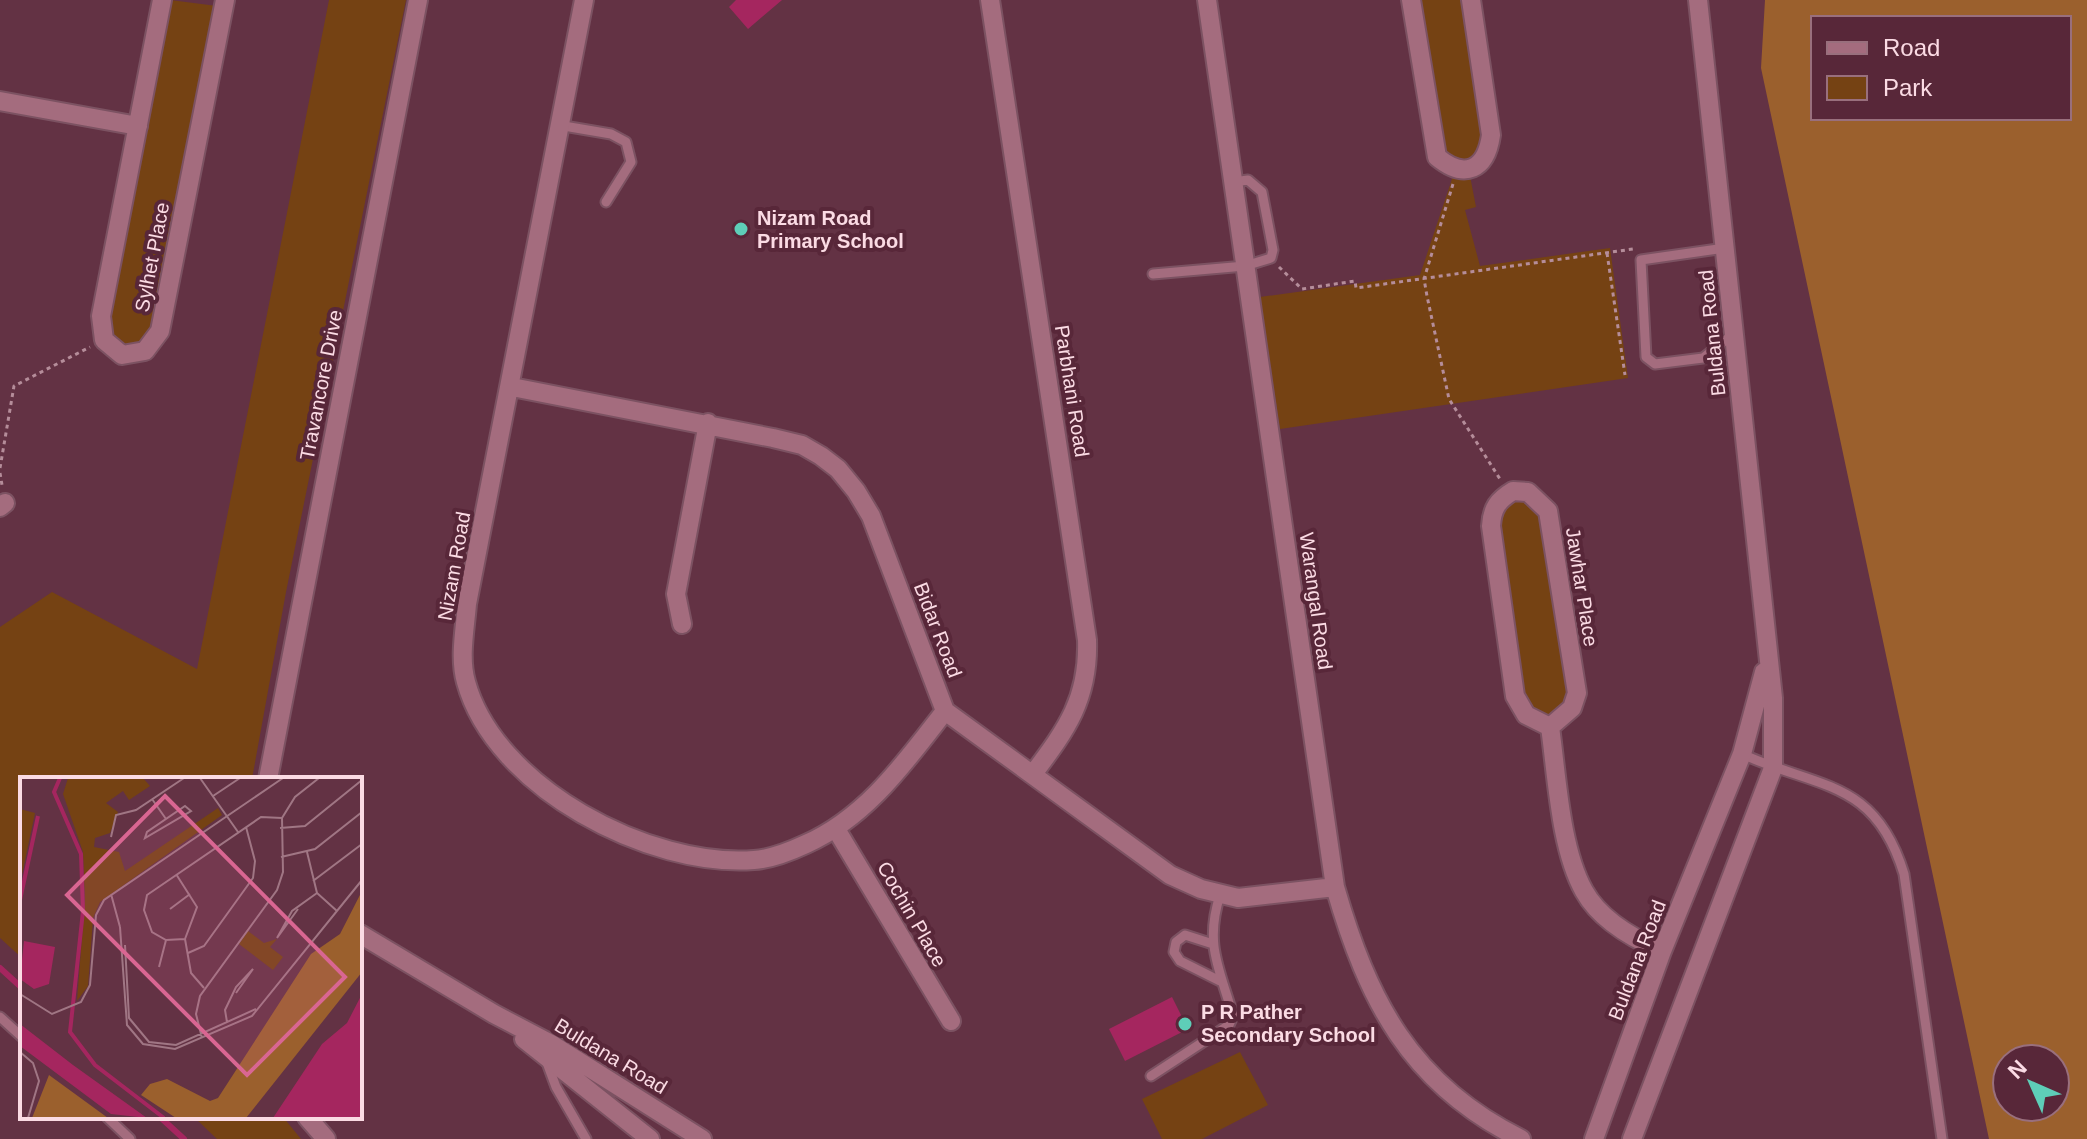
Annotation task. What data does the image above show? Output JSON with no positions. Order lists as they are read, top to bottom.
{
  "streets": {
    "street": [
      "Sylhet Place",
      "Buldana Road",
      "Travancore Drive",
      "Parbhani Road",
      "Nizam Road",
      "Jawhar Place",
      "Warangal Road",
      "Bidar Road",
      "Cochin Place"
    ]
  },
  "crossings": [
    ["Parbhani Road", "Bidar Road"],
    ["Nizam Road", "Bidar Road"],
    ["Nizam Road", "Cochin Place"],
    ["Warangal Road", "Bidar Road"]
  ],
  "places": ["Nizam Road Primary School", "P R Pather Secondary School"],
  "legend": ["Road", "Park"],
  "north": "top left"
}
